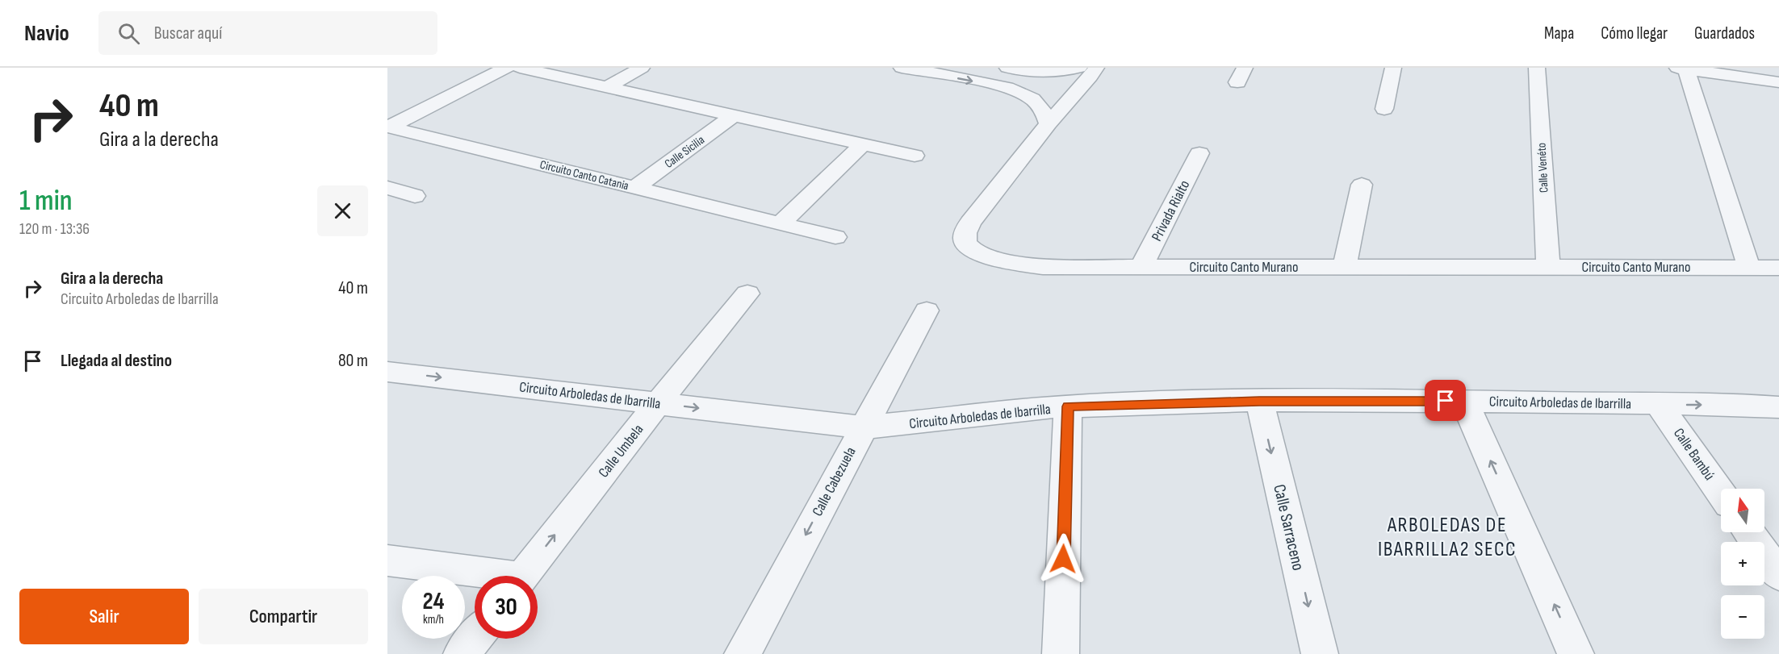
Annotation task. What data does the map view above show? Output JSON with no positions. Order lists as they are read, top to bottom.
{
  "streets": {
    "street": [
      "Calle Sicilia",
      "Calle Venéto",
      "Circuito Canto Catania",
      "Privada Rialto",
      "Circuito Canto Murano",
      "Circuito Arboledas de Ibarrilla",
      "Calle Umbela",
      "Calle Bambú",
      "Calle Cabezuela",
      "Calle Sarraceno"
    ]
  },
  "crossings": [
    ["Calle Sicilia", "Circuito Canto Catania"],
    ["Calle Venéto", "Circuito Canto Murano"],
    ["Privada Rialto", "Circuito Canto Murano"],
    ["Circuito Arboledas de Ibarrilla", "Calle Umbela"],
    ["Circuito Arboledas de Ibarrilla", "Calle Bambú"],
    ["Circuito Arboledas de Ibarrilla", "Calle Cabezuela"],
    ["Circuito Arboledas de Ibarrilla", "Calle Sarraceno"]
  ],
  "one_way": ["Circuito Arboledas de Ibarrilla", "Calle Umbela", "Calle Cabezuela"],
  "districts": ["ARBOLEDAS DE IBARRILLA2 SECC"],
  "north": "top",
  "page": {
    "header": "Navio",
    "search": "Buscar aquí",
    "nav": ["Mapa", "Cómo llegar", "Guardados"],
    "turn": ["40 m", "Gira a la derecha"],
    "heading": ["1 min", "120 m · 13:36"],
    "list": [
      {
        "name": "Gira a la derecha",
        "note": "Circuito Arboledas de Ibarrilla",
        "value": "40 m"
      },
      {
        "name": "Llegada al destino",
        "value": "80 m"
      }
    ],
    "map_buttons": ["+", "−"],
    "speed": "24 km/h",
    "limit": "30",
    "buttons": ["Salir", "Compartir"]
  }
}
